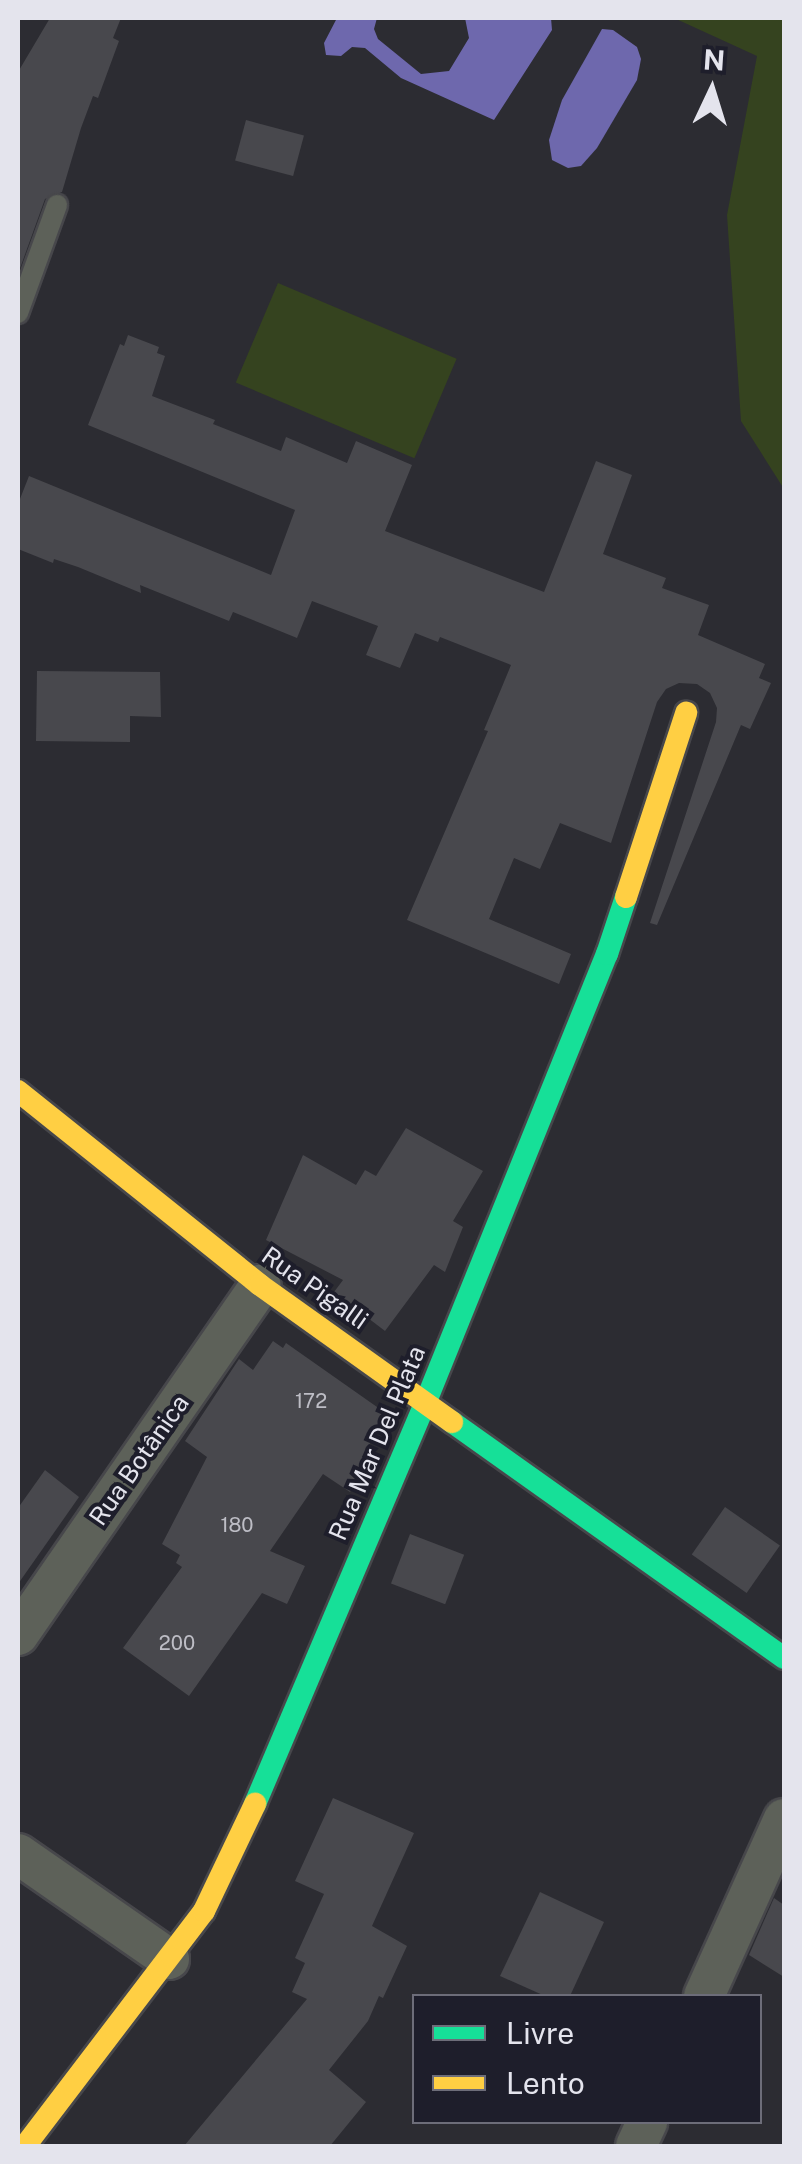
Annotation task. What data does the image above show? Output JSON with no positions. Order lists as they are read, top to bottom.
{
  "streets": {
    "street": ["Rua Pigalli", "Rua Mar Del Plata", "Rua Botânica"]
  },
  "crossings": [
    ["Rua Pigalli", "Rua Mar Del Plata"],
    ["Rua Pigalli", "Rua Botânica"]
  ],
  "house_numbers": ["172", "180", "200"],
  "legend": ["Livre", "Lento"],
  "north": "top"
}
